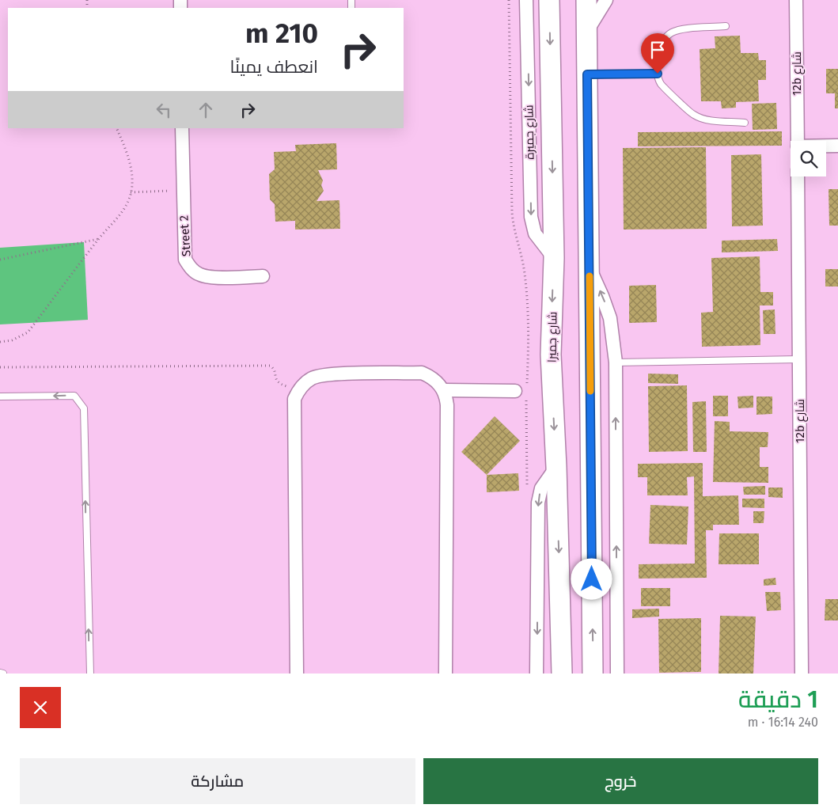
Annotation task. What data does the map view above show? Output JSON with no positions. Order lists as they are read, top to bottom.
{
  "streets": {
    "main road": ["شارع جميرا"],
    "street": ["12b شارع", "شارع جميرة", "Street 2"]
  },
  "crossings": [
    ["شارع جميرة", "شارع جميرا"]
  ],
  "one_way": ["شارع جميرة"],
  "page": {
    "turn": ["210 m", "انعطف يمينًا"],
    "heading": ["1 دقيقة", "240 m · 16:14"],
    "buttons": ["خروج", "مشاركة"]
  }
}
